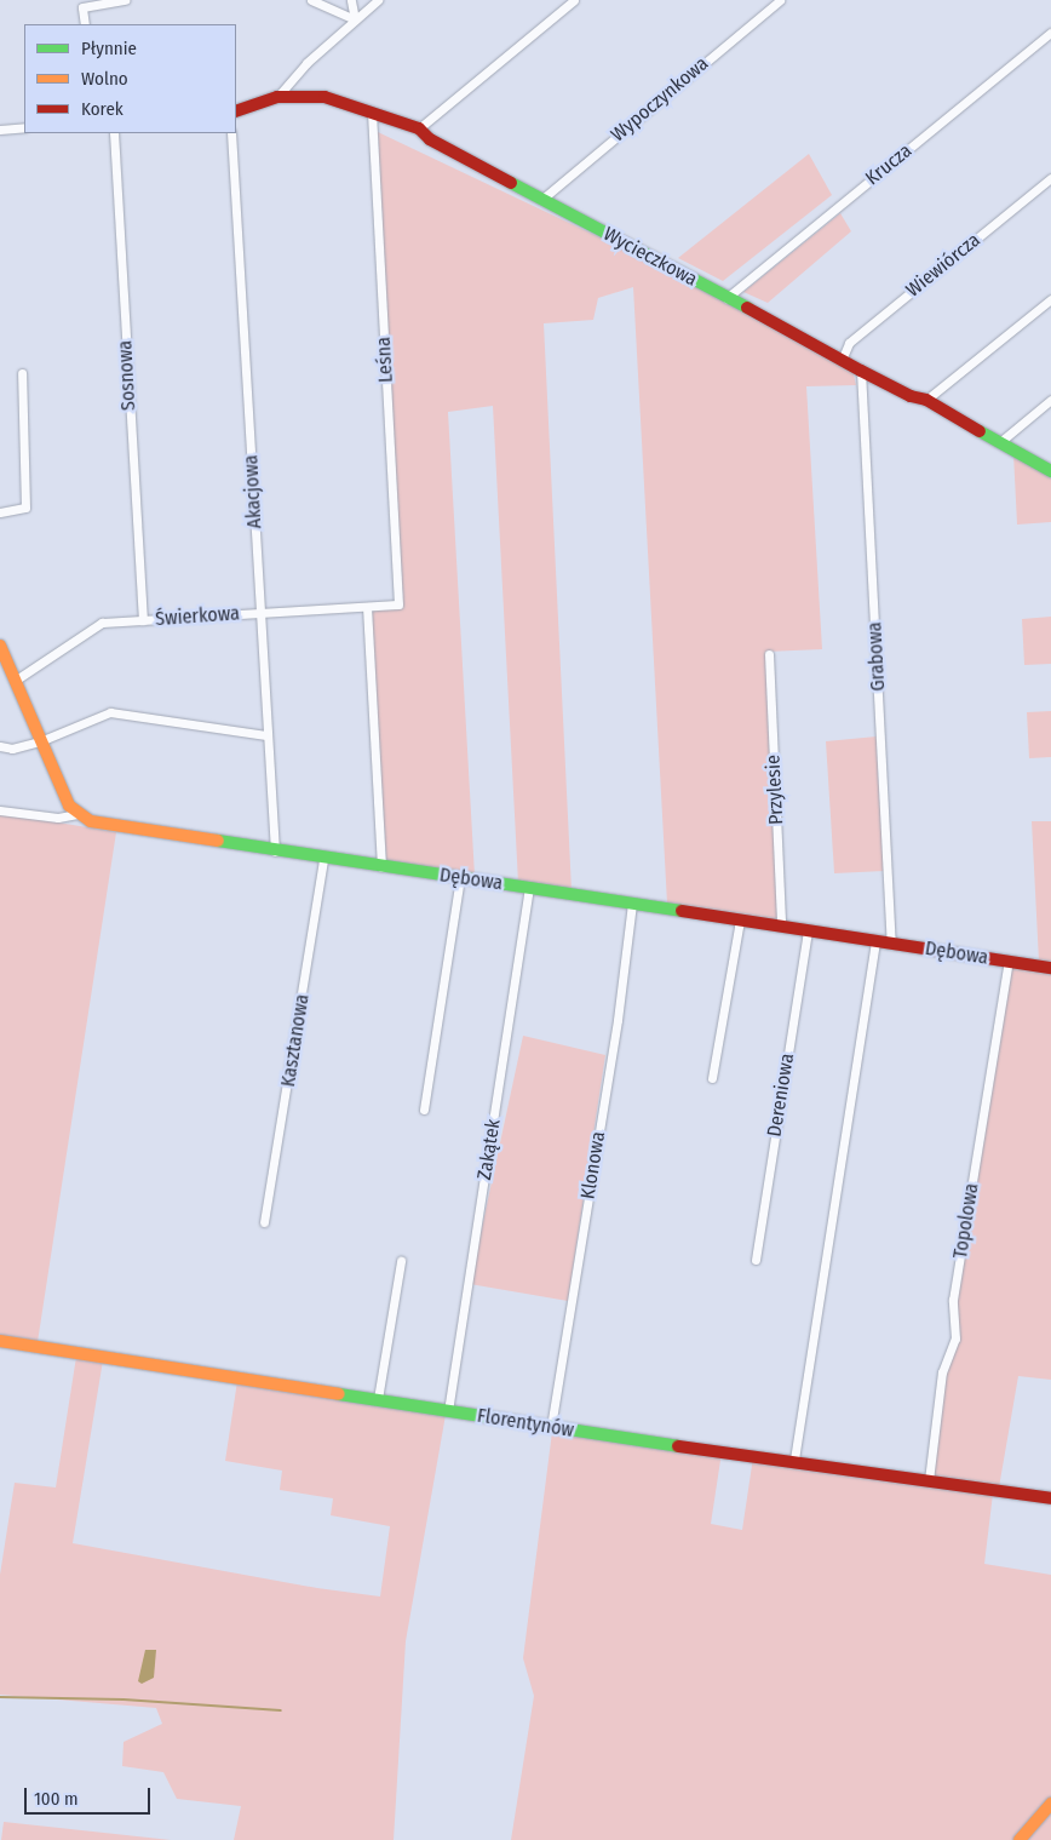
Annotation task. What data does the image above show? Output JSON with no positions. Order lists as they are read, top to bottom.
{
  "streets": {
    "street": [
      "Wypoczynkowa",
      "Krucza",
      "Wycieczkowa",
      "Wiewiórcza",
      "Leśna",
      "Sosnowa",
      "Akacjowa",
      "Świerkowa",
      "Grabowa",
      "Przylesie",
      "Dębowa",
      "Kasztanowa",
      "Dereniowa",
      "Zakątek",
      "Klonowa",
      "Topolowa",
      "Florentynów"
    ]
  },
  "crossings": [
    ["Wypoczynkowa", "Wycieczkowa"],
    ["Krucza", "Wycieczkowa"],
    ["Wycieczkowa", "Wiewiórcza"],
    ["Wycieczkowa", "Leśna"],
    ["Wycieczkowa", "Grabowa"],
    ["Leśna", "Świerkowa"],
    ["Sosnowa", "Świerkowa"],
    ["Akacjowa", "Świerkowa"],
    ["Akacjowa", "Dębowa"],
    ["Grabowa", "Dębowa"],
    ["Przylesie", "Dębowa"],
    ["Dębowa", "Kasztanowa"],
    ["Dębowa", "Dereniowa"],
    ["Dębowa", "Zakątek"],
    ["Dębowa", "Klonowa"],
    ["Dębowa", "Topolowa"],
    ["Zakątek", "Florentynów"],
    ["Klonowa", "Florentynów"],
    ["Topolowa", "Florentynów"]
  ],
  "legend": ["Płynnie", "Wolno", "Korek"],
  "scale_bar": "100 m"
}
